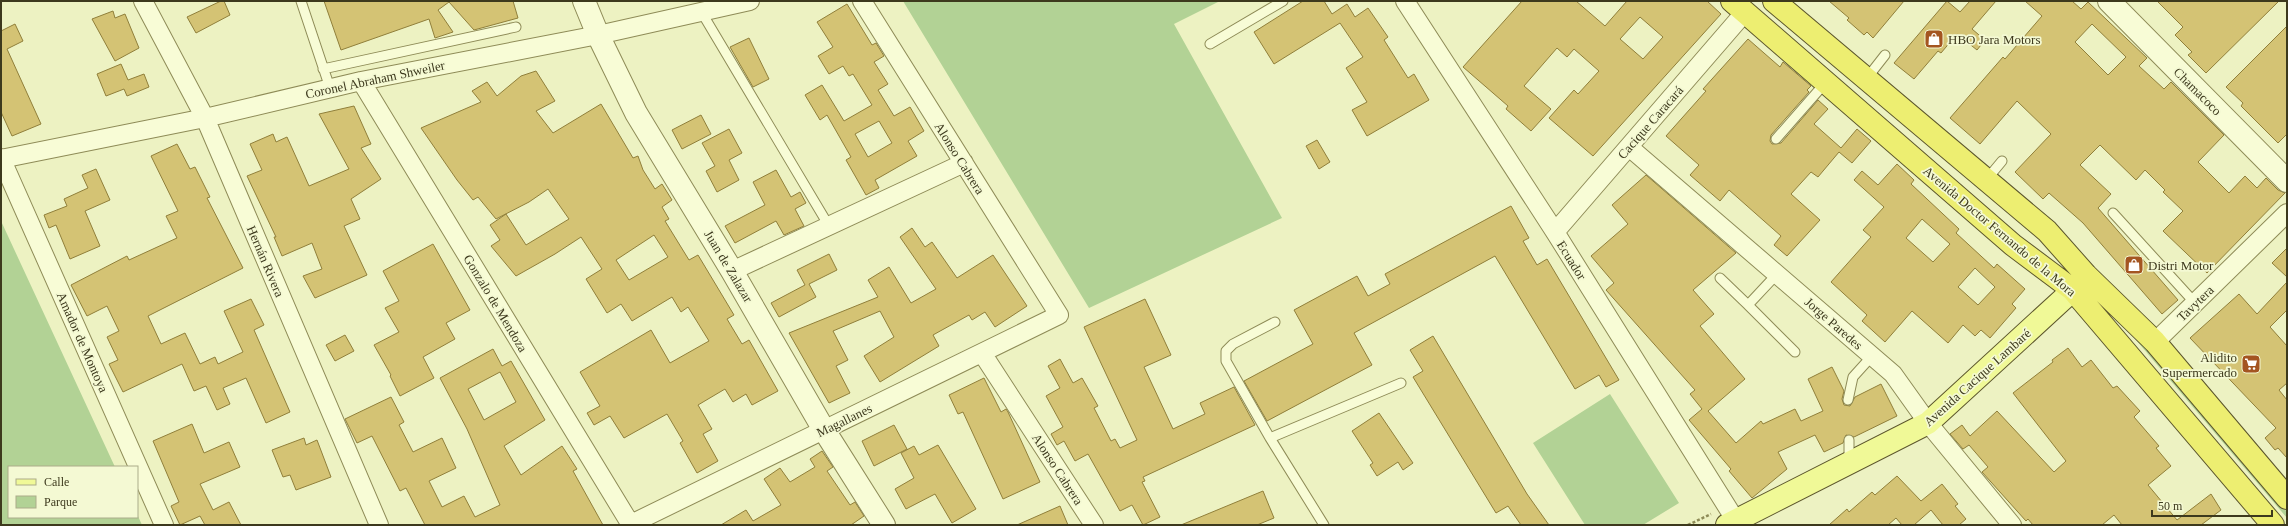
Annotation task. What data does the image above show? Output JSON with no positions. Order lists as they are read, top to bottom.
{
  "streets": {
    "highway": ["Avenida Doctor Fernando de la Mora"],
    "main road": ["Avenida Cacique Lambaré"],
    "street": [
      "Coronel Abraham Shweiler",
      "Chamacoco",
      "Cacique Caracará",
      "Alonso Cabrera",
      "Ecuador",
      "Hernán Rivera",
      "Juan de Zalazar",
      "Gonzalo de Mendoza",
      "Tavytera",
      "Jorge Paredes",
      "Amador de Montoya",
      "Magallanes"
    ]
  },
  "crossings": [
    ["Coronel Abraham Shweiler", "Hernán Rivera"],
    ["Coronel Abraham Shweiler", "Juan de Zalazar"],
    ["Coronel Abraham Shweiler", "Gonzalo de Mendoza"],
    ["Coronel Abraham Shweiler", "Amador de Montoya"],
    ["Cacique Caracará", "Avenida Doctor Fernando de la Mora"],
    ["Cacique Caracará", "Ecuador"],
    ["Cacique Caracará", "Jorge Paredes"],
    ["Alonso Cabrera", "Magallanes"],
    ["Avenida Doctor Fernando de la Mora", "Tavytera"],
    ["Avenida Doctor Fernando de la Mora", "Avenida Cacique Lambaré"],
    ["Ecuador", "Avenida Cacique Lambaré"],
    ["Juan de Zalazar", "Magallanes"],
    ["Gonzalo de Mendoza", "Magallanes"],
    ["Jorge Paredes", "Avenida Cacique Lambaré"]
  ],
  "places": {
    "shop": ["HBO Jara Motors", "Distri Motor"],
    "supermarket": ["Alidito Supermercado"]
  },
  "legend": ["Calle", "Parque"],
  "scale_bar": "50 m"
}
